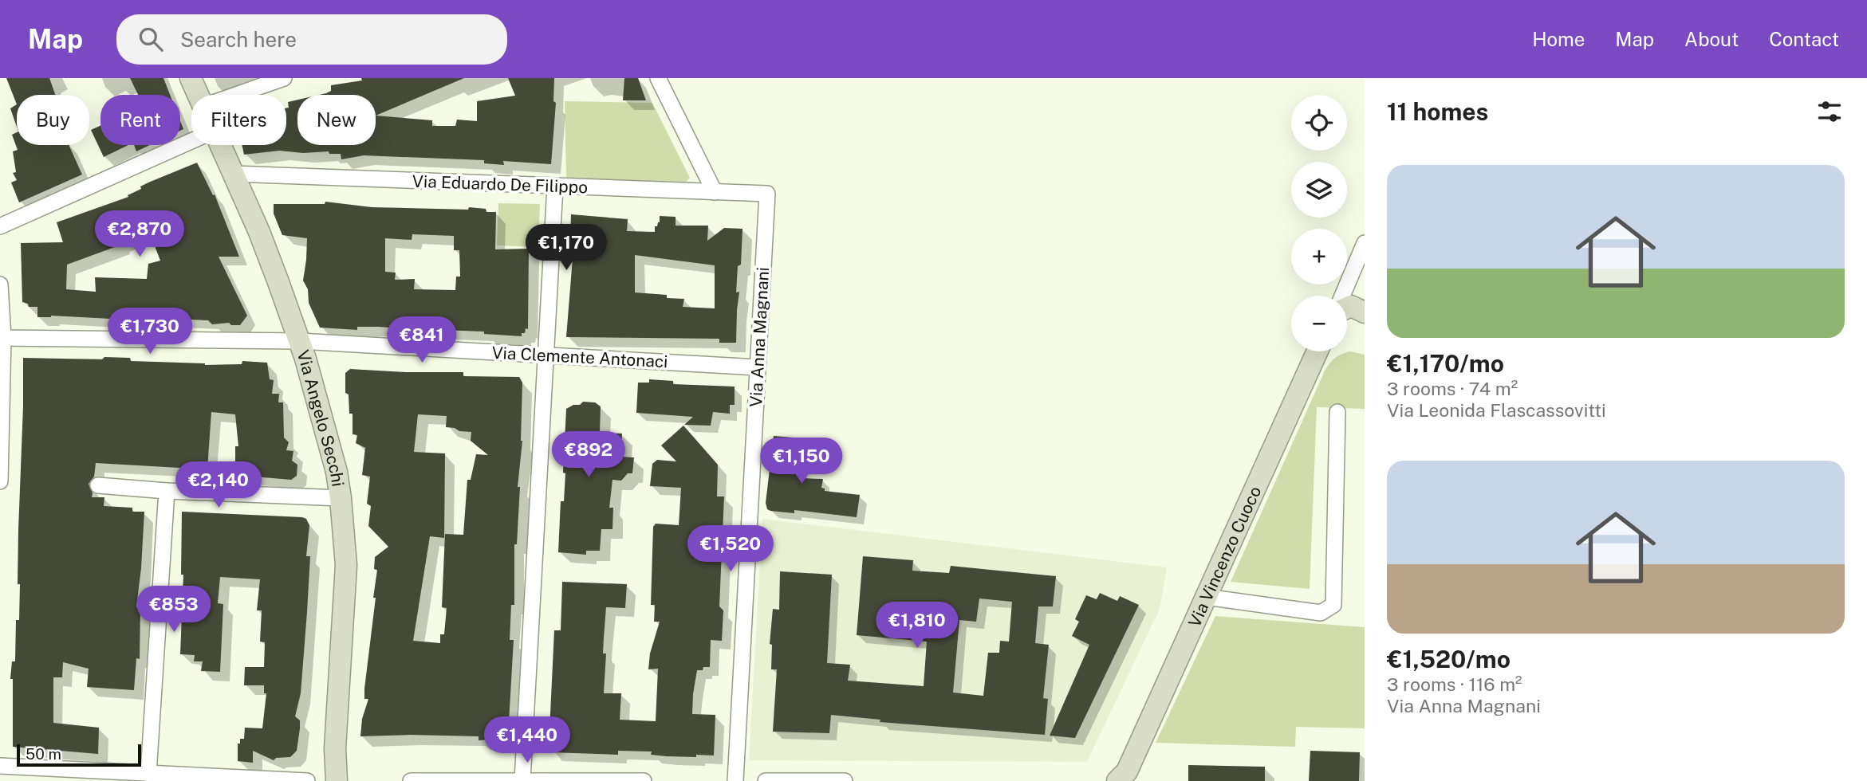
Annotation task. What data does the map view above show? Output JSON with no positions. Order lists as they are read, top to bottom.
{
  "streets": {
    "street": [
      "Via Eduardo De Filippo",
      "Via Anna Magnani",
      "Via Clemente Antonaci",
      "Via Angelo Secchi",
      "Via Vincenzo Cuoco"
    ]
  },
  "crossings": [
    ["Via Eduardo De Filippo", "Via Anna Magnani"],
    ["Via Eduardo De Filippo", "Via Angelo Secchi"],
    ["Via Anna Magnani", "Via Clemente Antonaci"],
    ["Via Clemente Antonaci", "Via Angelo Secchi"]
  ],
  "scale_bar": "50 m",
  "page": {
    "header": "Map",
    "search": "Search here",
    "nav": [
      "Home",
      "Map",
      "About",
      "Contact"
    ],
    "heading": "11 homes",
    "map_buttons": ["+", "−"],
    "chip": [
      "Buy",
      "Rent",
      "Filters",
      "New"
    ],
    "list": [
      {
        "name": "€1,170/mo",
        "note": "3 rooms · 74 m² · Via Leonida Flascassovitti"
      },
      {
        "name": "€1,520/mo",
        "note": "3 rooms · 116 m² · Via Anna Magnani"
      }
    ],
    "price": [
      "€2,870",
      "€1,170",
      "€1,730",
      "€841",
      "€892",
      "€1,150",
      "€2,140",
      "€1,520",
      "€853",
      "€1,810",
      "€1,440"
    ],
    "scale": "50 m"
  }
}
